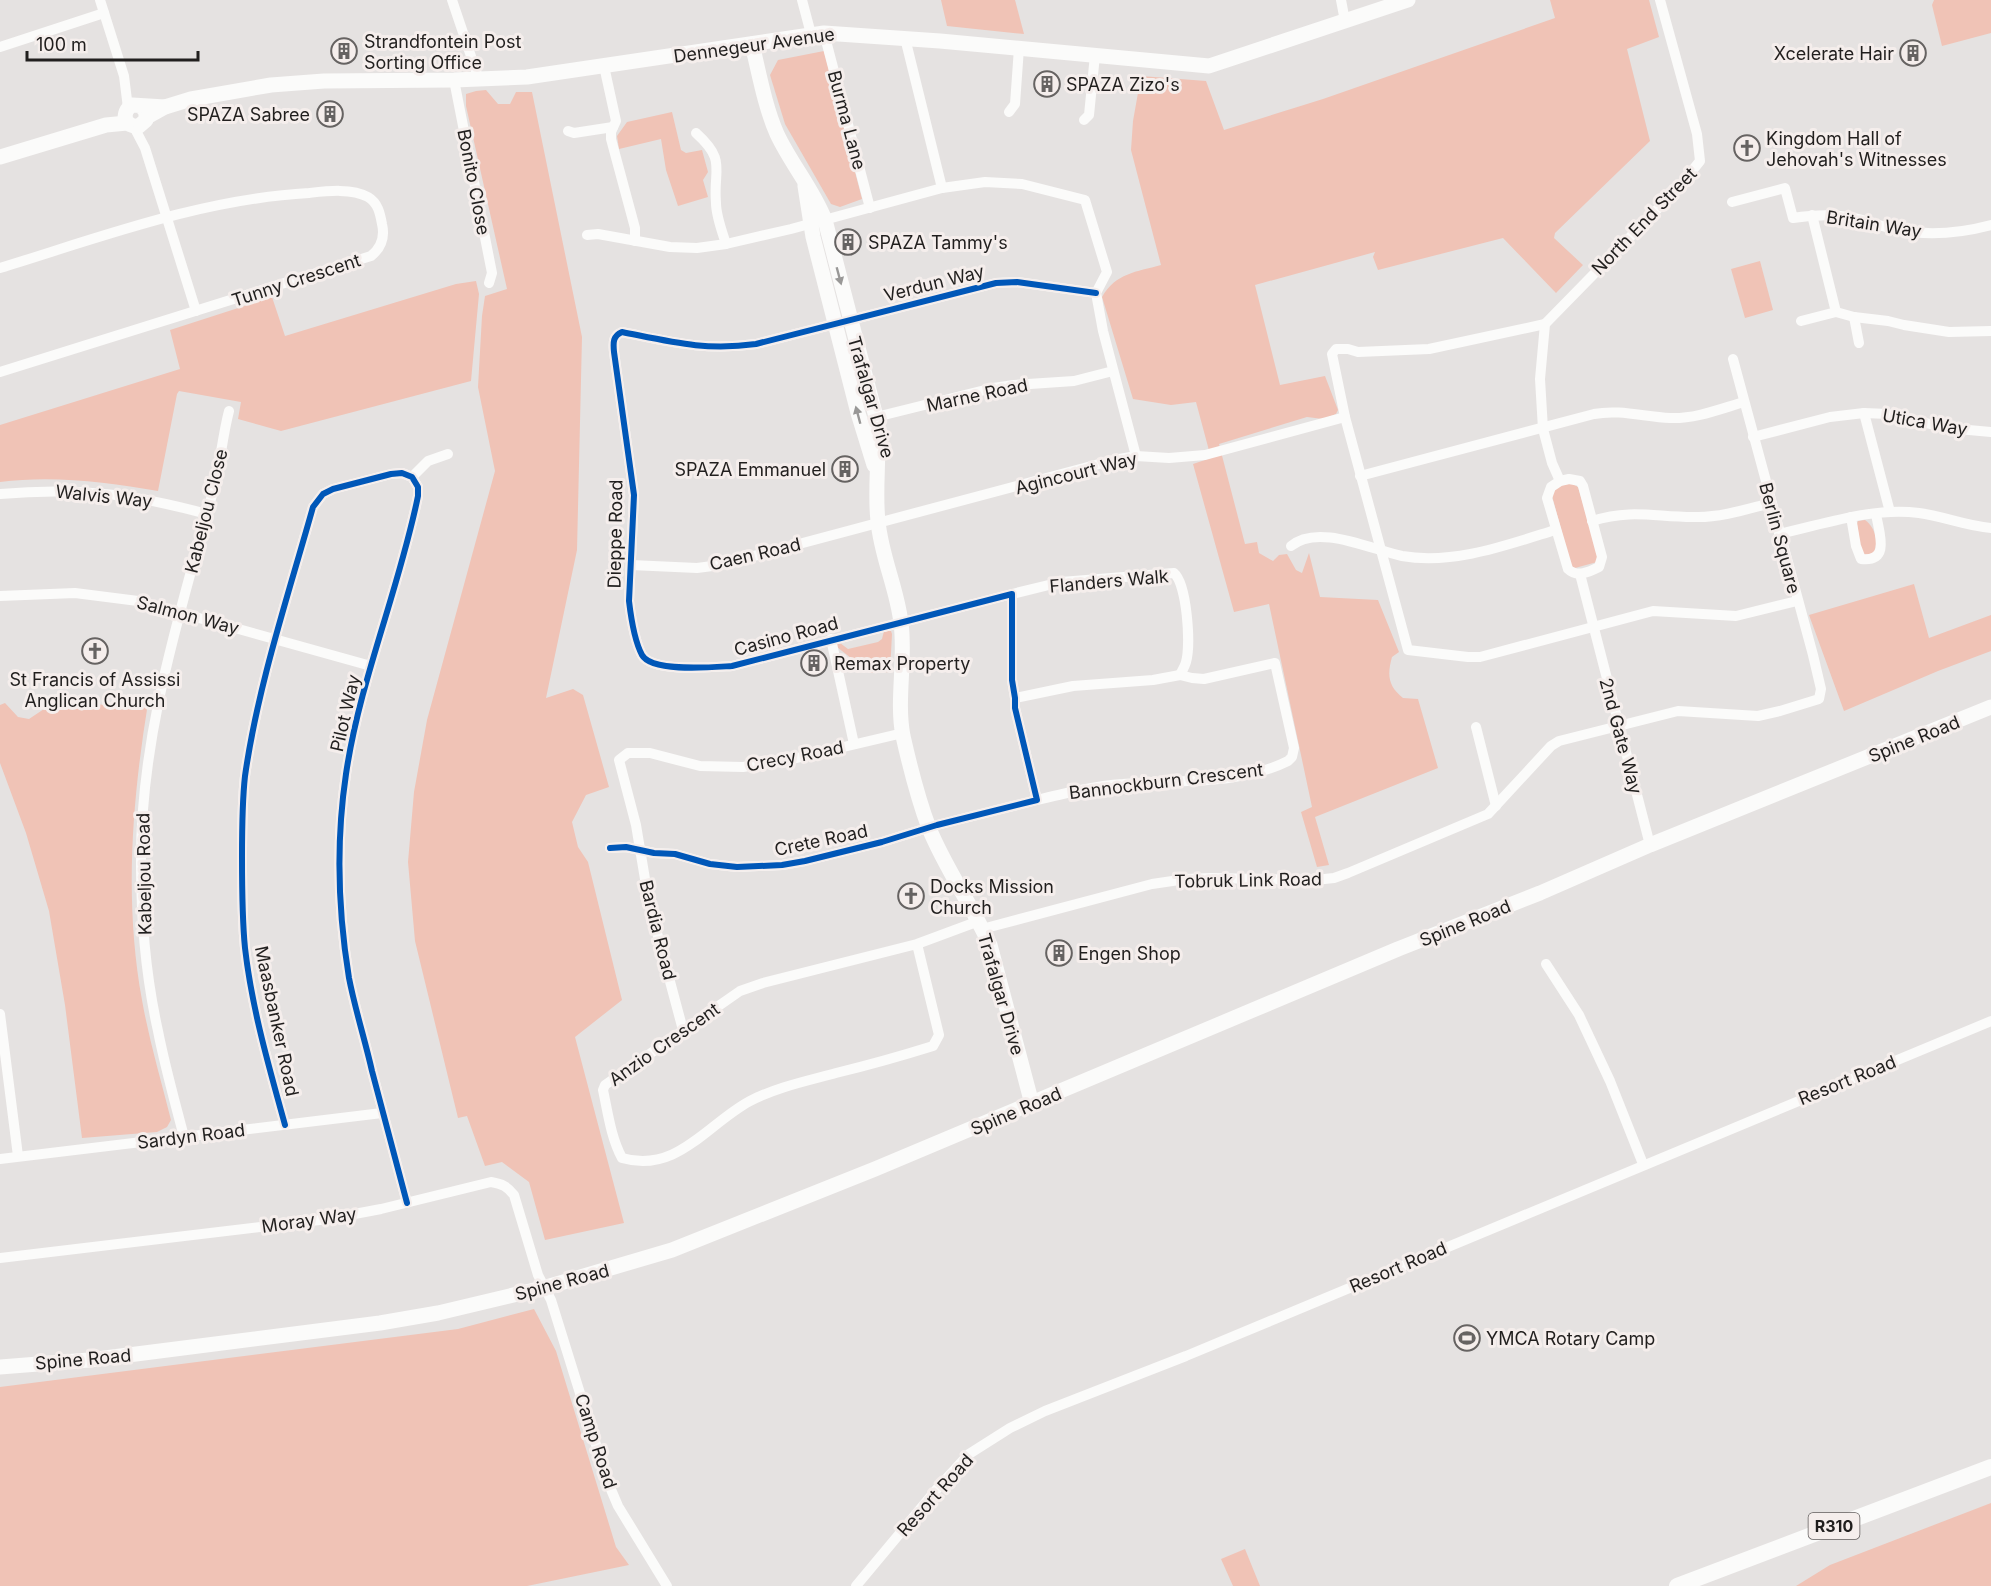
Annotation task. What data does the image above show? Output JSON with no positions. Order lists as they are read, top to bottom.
{
  "streets": {
    "main road": ["R310"],
    "street": [
      "Dennegeur Avenue",
      "Burma Lane",
      "Bonito Close",
      "North End Street",
      "Britain Way",
      "Tunny Crescent",
      "Verdun Way",
      "Marne Road",
      "Trafalgar Drive",
      "Utica Way",
      "Agincourt Way",
      "Walvis Way",
      "Kabeljou Close",
      "Dieppe Road",
      "Berlin Square",
      "Caen Road",
      "Flanders Walk",
      "Salmon Way",
      "Casino Road",
      "Pilot Way",
      "2nd Gate Way",
      "Spine Road",
      "Crecy Road",
      "Bannockburn Crescent",
      "Crete Road",
      "Kabeljou Road",
      "Tobruk Link Road",
      "Bardia Road",
      "Maasbanker Road",
      "Anzio Crescent",
      "Resort Road",
      "Sardyn Road",
      "Moray Way",
      "Camp Road"
    ]
  },
  "crossings": [
    ["Dennegeur Avenue", "Burma Lane"],
    ["Dennegeur Avenue", "Bonito Close"],
    ["Dennegeur Avenue", "Trafalgar Drive"],
    ["North End Street", "Berlin Square"],
    ["Verdun Way", "Trafalgar Drive"],
    ["Verdun Way", "Dieppe Road"],
    ["Marne Road", "Trafalgar Drive"],
    ["Trafalgar Drive", "Agincourt Way"],
    ["Trafalgar Drive", "Caen Road"],
    ["Trafalgar Drive", "Casino Road"],
    ["Trafalgar Drive", "Spine Road"],
    ["Trafalgar Drive", "Crecy Road"],
    ["Trafalgar Drive", "Crete Road"],
    ["Trafalgar Drive", "Tobruk Link Road"],
    ["Trafalgar Drive", "Anzio Crescent"],
    ["Utica Way", "Berlin Square"],
    ["Agincourt Way", "Berlin Square"],
    ["Agincourt Way", "Caen Road"],
    ["Walvis Way", "Kabeljou Close"],
    ["Kabeljou Close", "Salmon Way"],
    ["Kabeljou Close", "Kabeljou Road"],
    ["Dieppe Road", "Caen Road"],
    ["Dieppe Road", "Casino Road"],
    ["Berlin Square", "2nd Gate Way"],
    ["Berlin Square", "Tobruk Link Road"],
    ["Flanders Walk", "Casino Road"],
    ["Flanders Walk", "Bannockburn Crescent"],
    ["Salmon Way", "Pilot Way"],
    ["Salmon Way", "Kabeljou Road"],
    ["Salmon Way", "Maasbanker Road"],
    ["Pilot Way", "Sardyn Road"],
    ["Pilot Way", "Moray Way"],
    ["2nd Gate Way", "Spine Road"],
    ["2nd Gate Way", "Tobruk Link Road"],
    ["Spine Road", "Moray Way"],
    ["Spine Road", "Camp Road"],
    ["Crecy Road", "Bardia Road"],
    ["Bannockburn Crescent", "Crete Road"],
    ["Crete Road", "Bardia Road"],
    ["Kabeljou Road", "Sardyn Road"],
    ["Tobruk Link Road", "Anzio Crescent"],
    ["Bardia Road", "Anzio Crescent"],
    ["Maasbanker Road", "Sardyn Road"],
    ["Moray Way", "Camp Road"]
  ],
  "places": {
    "building": [
      "Strandfontein Post Sorting Office",
      "Xcelerate Hair",
      "SPAZA Zizo's",
      "SPAZA Sabree",
      "SPAZA Tammy's",
      "SPAZA Emmanuel",
      "Remax Property",
      "Engen Shop"
    ],
    "church": ["Kingdom Hall of Jehovah's Witnesses", "St Francis of Assissi Anglican Church", "Docks Mission Church"],
    "sports": ["YMCA Rotary Camp"]
  },
  "scale_bar": "100 m"
}
